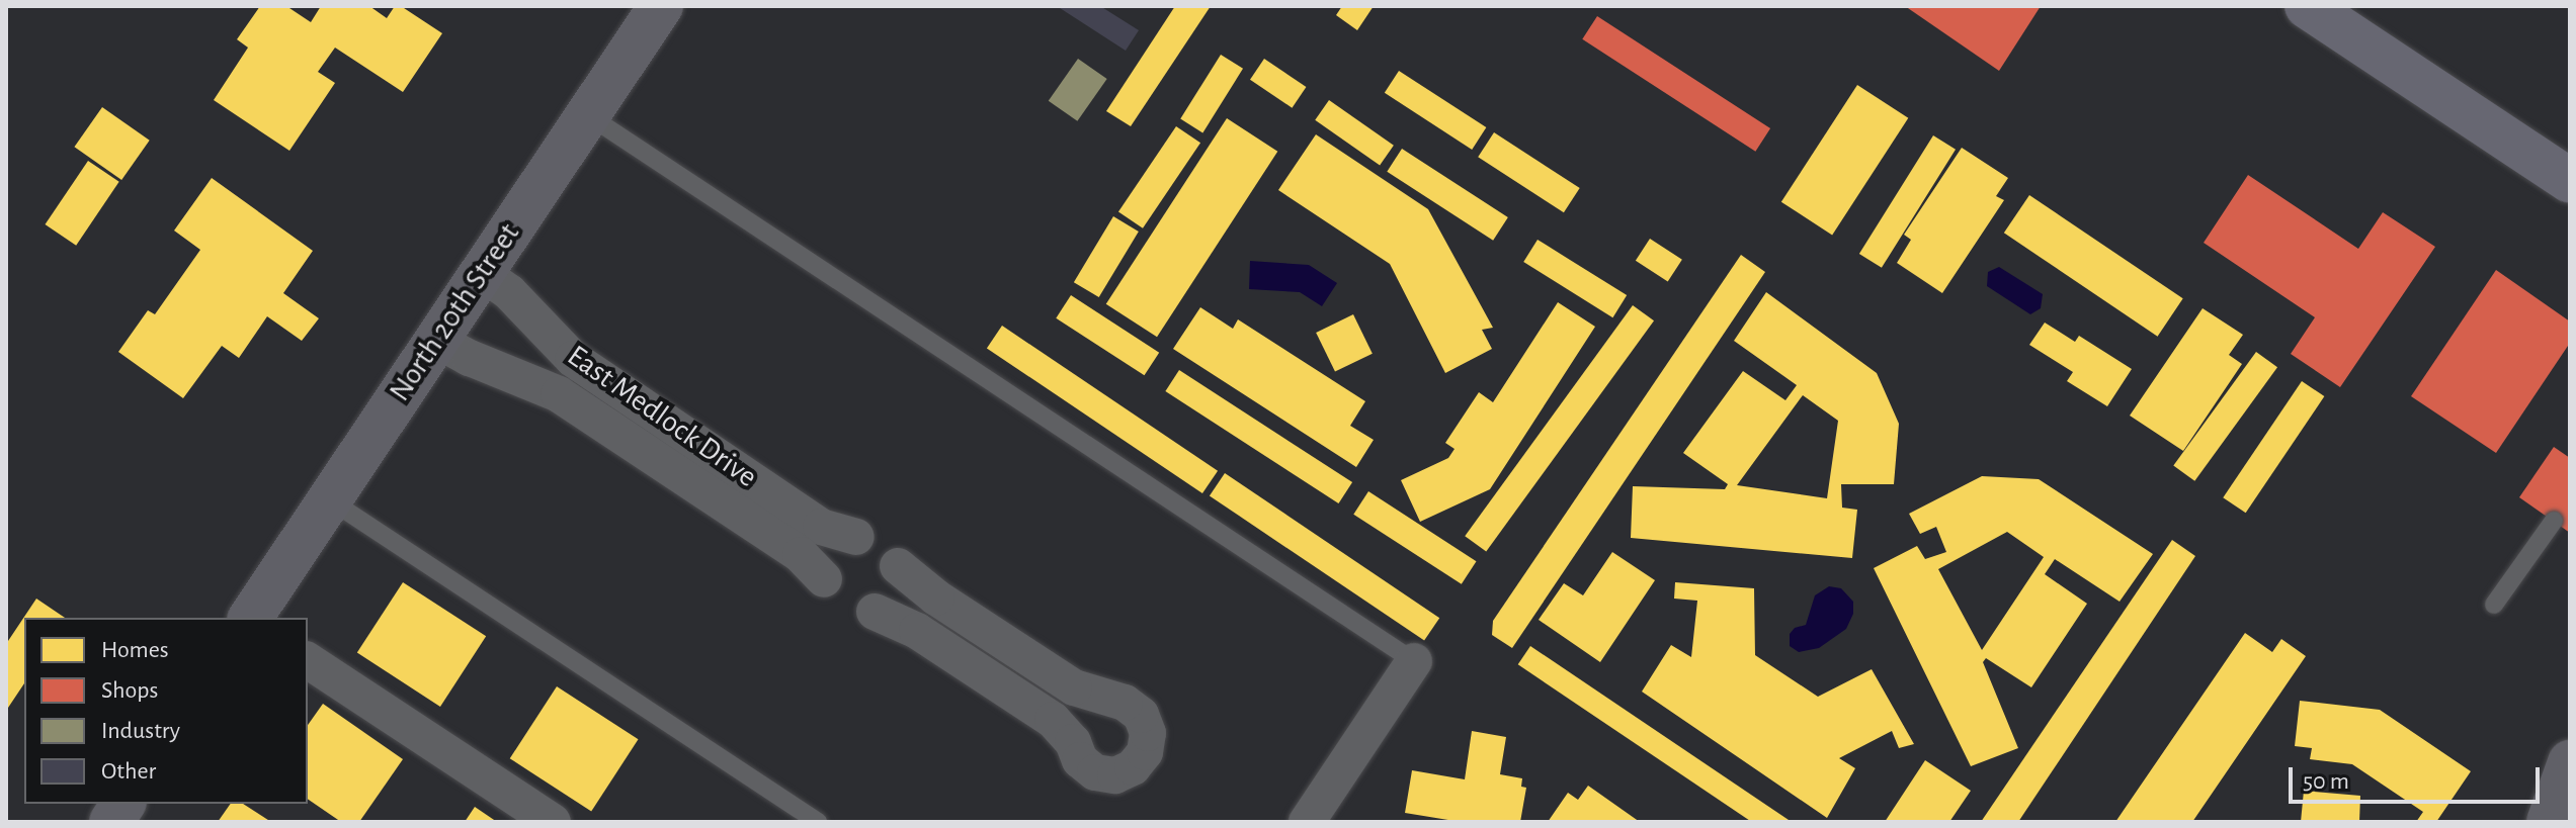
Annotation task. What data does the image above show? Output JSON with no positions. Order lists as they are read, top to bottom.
{
  "streets": {
    "street": ["North 20th Street", "East Medlock Drive"]
  },
  "crossings": [
    ["North 20th Street", "East Medlock Drive"]
  ],
  "legend": [
    "Homes",
    "Shops",
    "Industry",
    "Other"
  ],
  "scale_bar": "50 m"
}
